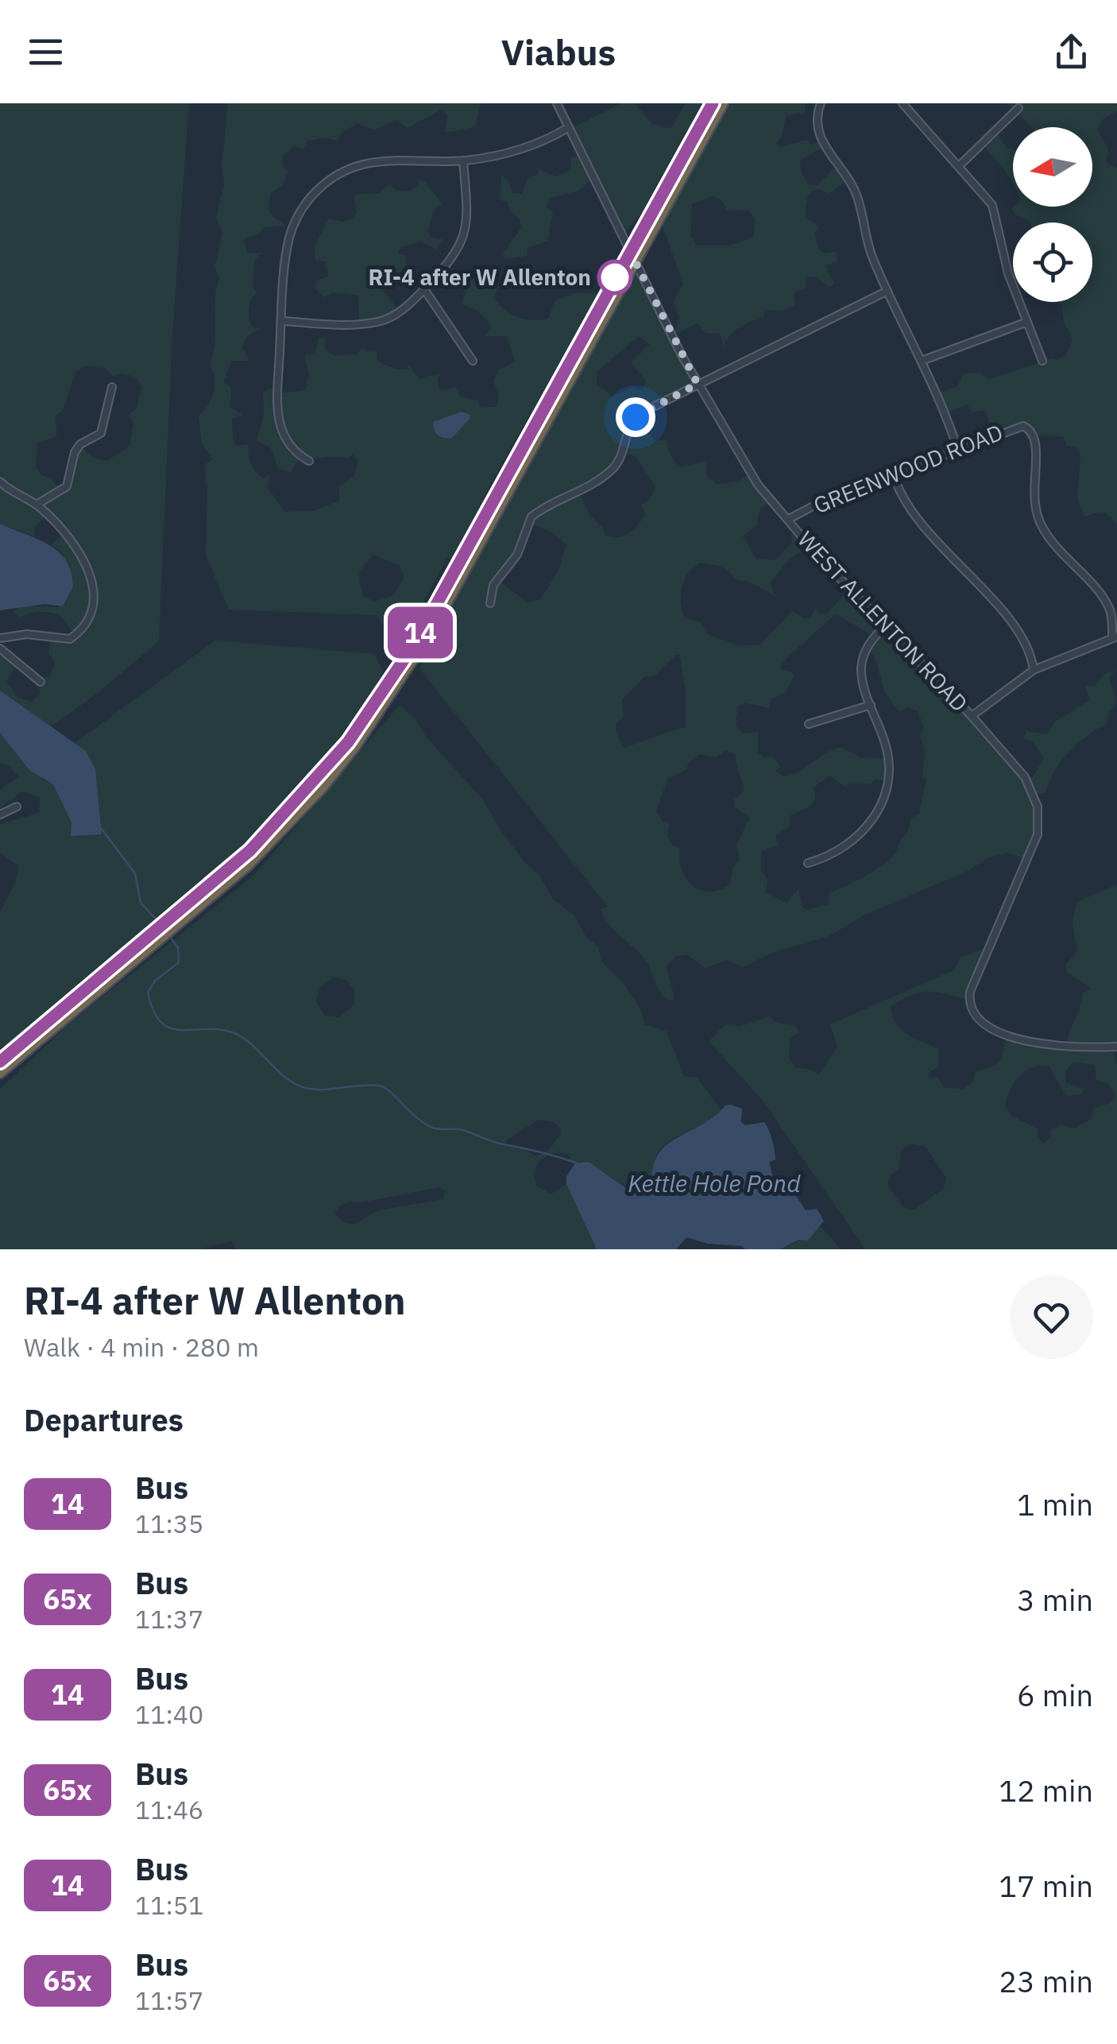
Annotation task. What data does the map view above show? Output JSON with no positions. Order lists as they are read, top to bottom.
{
  "streets": {
    "street": ["GREENWOOD ROAD", "WEST ALLENTON ROAD"]
  },
  "crossings": [
    ["GREENWOOD ROAD", "WEST ALLENTON ROAD"]
  ],
  "water": ["Kettle Hole Pond"],
  "places": ["RI-4 after W Allenton"],
  "lines": ["bus line 14"],
  "north": "left",
  "page": {
    "header": "Viabus",
    "on_map": "14",
    "heading": [
      ["RI-4 after W Allenton", "Walk · 4 min · 280 m"],
      "Departures"
    ],
    "list": [
      {
        "mark": "14",
        "name": "Bus",
        "note": "11:35",
        "value": "1 min"
      },
      {
        "mark": "65x",
        "name": "Bus",
        "note": "11:37",
        "value": "3 min"
      },
      {
        "mark": "14",
        "name": "Bus",
        "note": "11:40",
        "value": "6 min"
      },
      {
        "mark": "65x",
        "name": "Bus",
        "note": "11:46",
        "value": "12 min"
      },
      {
        "mark": "14",
        "name": "Bus",
        "note": "11:51",
        "value": "17 min"
      },
      {
        "mark": "65x",
        "name": "Bus",
        "note": "11:57",
        "value": "23 min"
      }
    ]
  }
}
